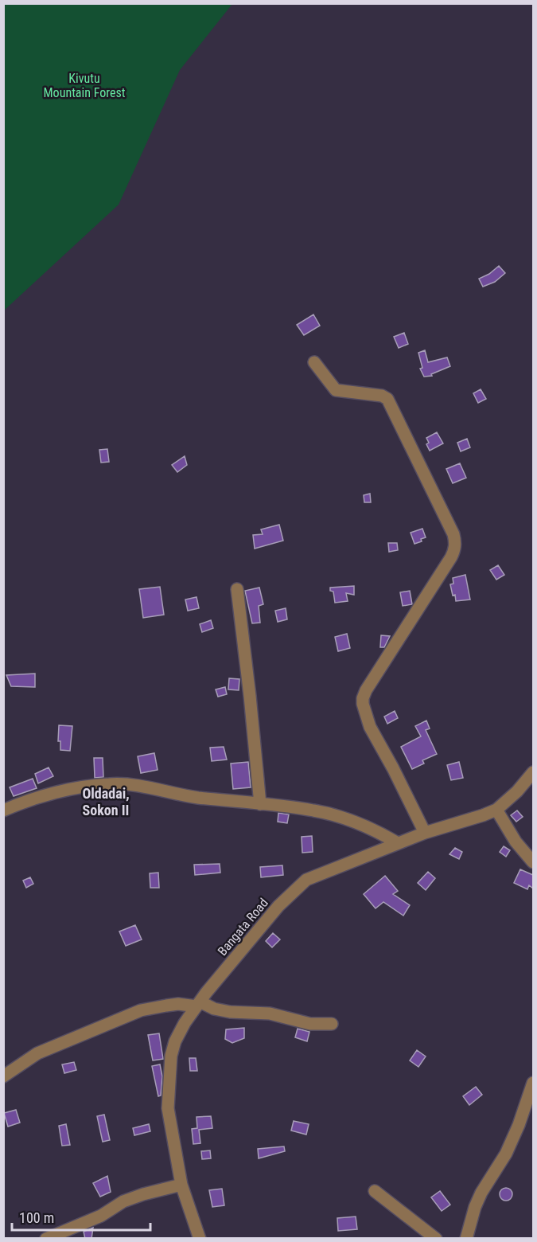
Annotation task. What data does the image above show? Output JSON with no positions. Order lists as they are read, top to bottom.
{
  "streets": {
    "street": ["Bangata Road"]
  },
  "districts": ["Oldadai, Sokon II"],
  "parks": ["Kivutu Mountain Forest"],
  "scale_bar": "100 m"
}
